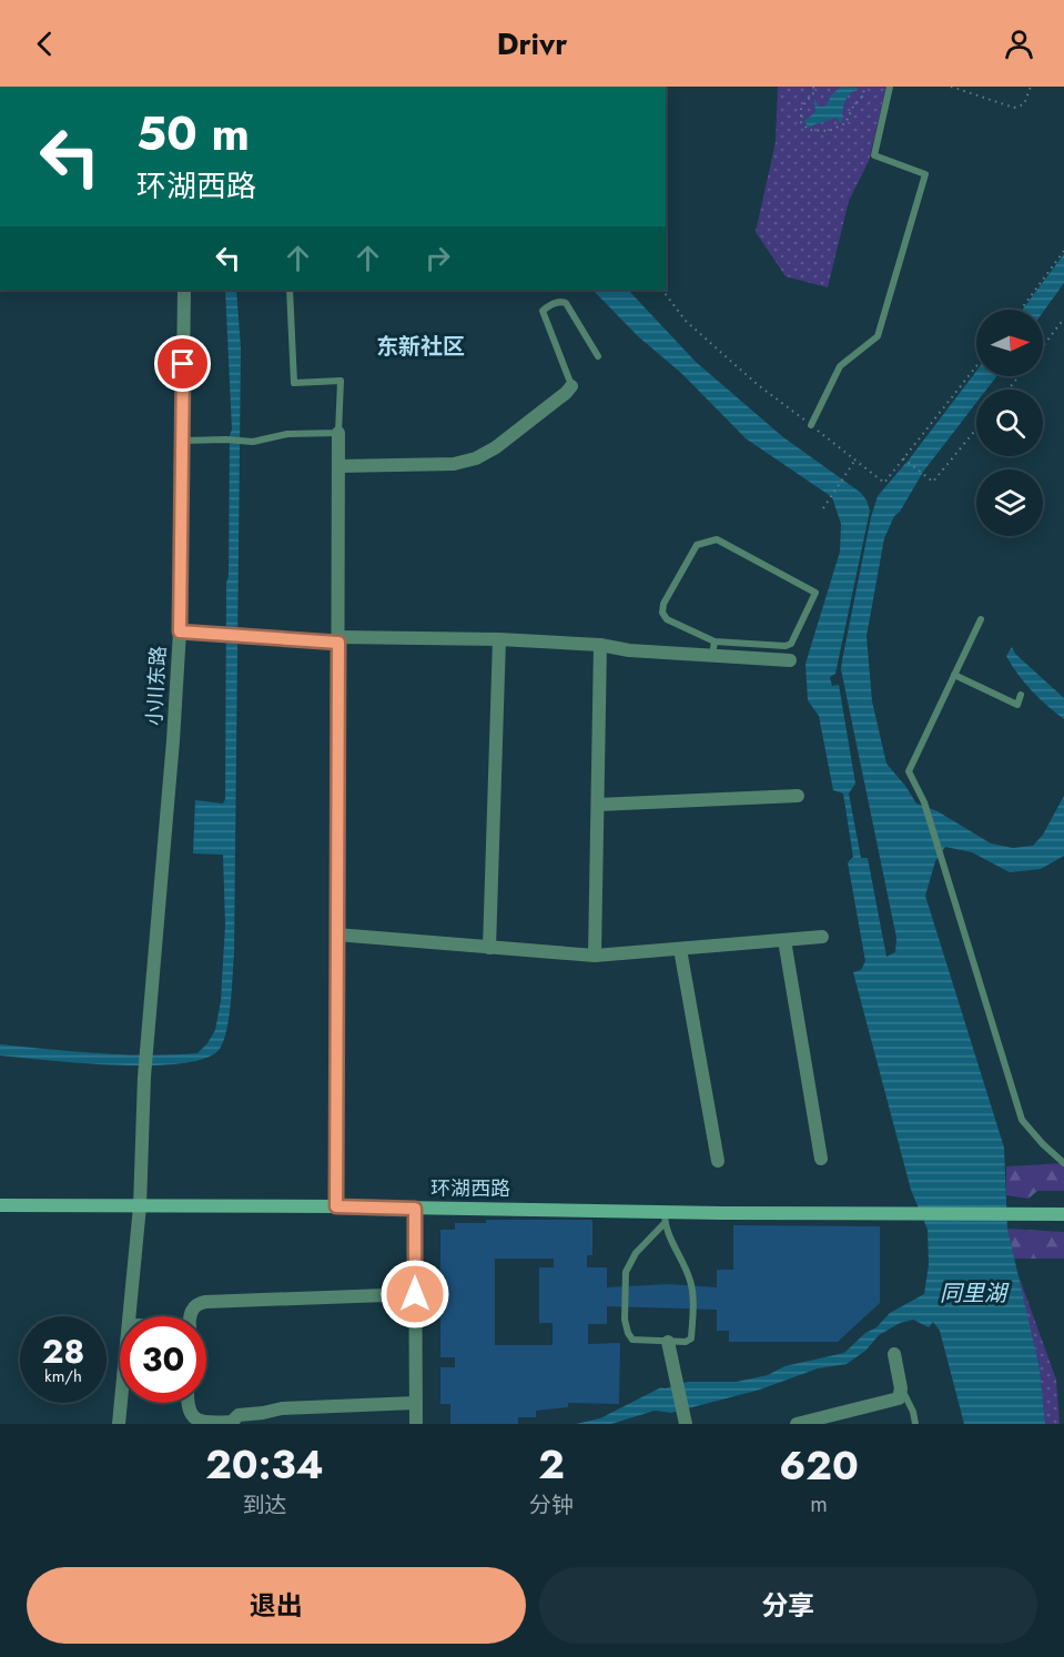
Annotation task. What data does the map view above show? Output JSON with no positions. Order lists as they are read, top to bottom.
{
  "streets": {
    "main road": ["环湖西路"],
    "street": ["小川东路"]
  },
  "crossings": [
    ["小川东路", "环湖西路"]
  ],
  "districts": ["东新社区"],
  "water": ["同里湖"],
  "north": "right",
  "page": {
    "header": "Drivr",
    "turn": ["50 m", "环湖西路"],
    "speed": "28 km/h",
    "limit": "30",
    "eta": [
      "20:34",
      "到达",
      "2",
      "分钟",
      "620",
      "m"
    ],
    "buttons": ["退出", "分享"]
  }
}
